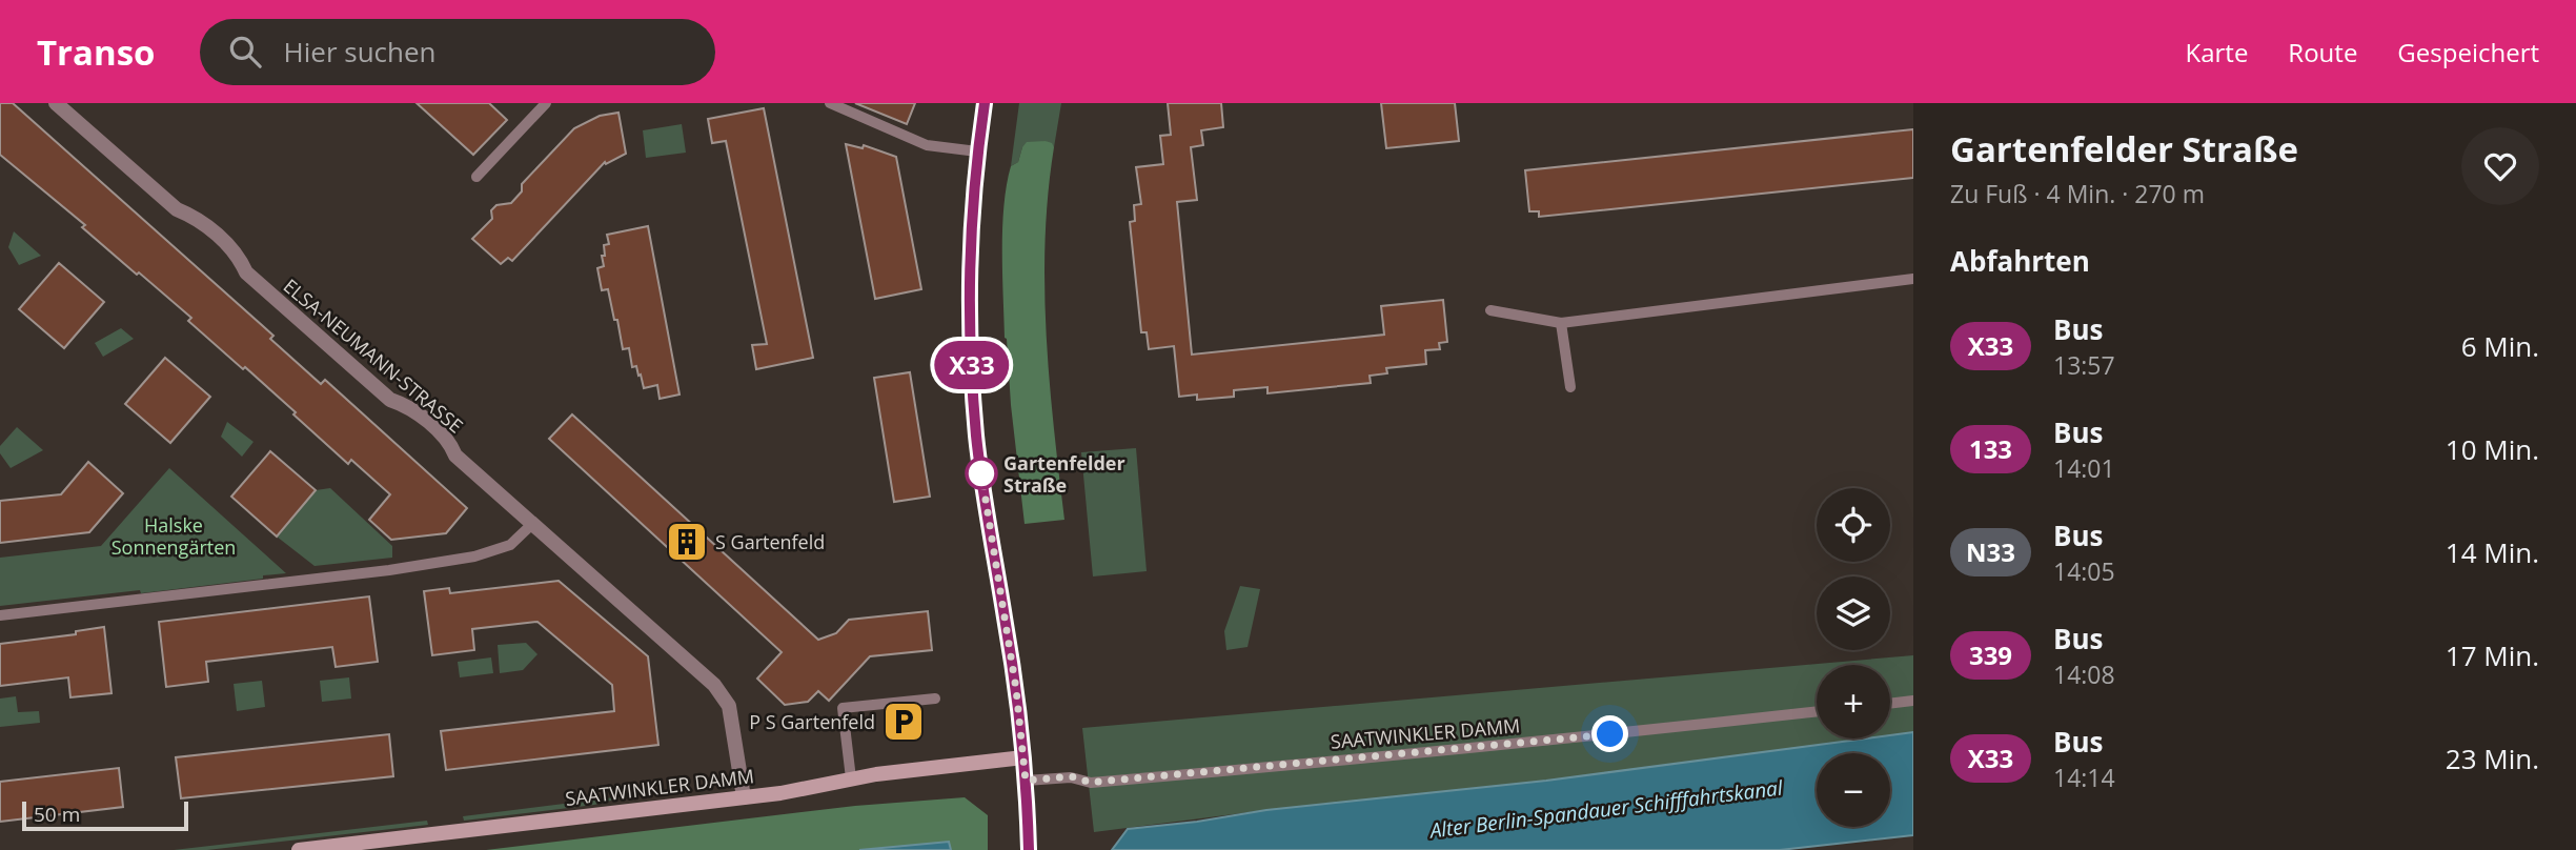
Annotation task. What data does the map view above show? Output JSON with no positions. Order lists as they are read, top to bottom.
{
  "streets": {
    "main road": ["SAATWINKLER DAMM"],
    "street": ["ELSA-NEUMANN-STRASSE"]
  },
  "crossings": [
    ["ELSA-NEUMANN-STRASSE", "SAATWINKLER DAMM"]
  ],
  "water": ["Alter Berlin-Spandauer Schifffahrtskanal"],
  "parks": ["Halske Sonnengärten"],
  "places": {
    "other": ["Gartenfelder Straße"],
    "building": ["S Gartenfeld"],
    "parking": ["P S Gartenfeld"]
  },
  "lines": ["bus line X33"],
  "scale_bar": "50 m",
  "page": {
    "header": "Transo",
    "search": "Hier suchen",
    "nav": ["Karte", "Route", "Gespeichert"],
    "on_map": "X33",
    "heading": [
      ["Gartenfelder Straße", "Zu Fuß · 4 Min. · 270 m"],
      "Abfahrten"
    ],
    "list": [
      {
        "mark": "X33",
        "name": "Bus",
        "note": "13:57",
        "value": "6 Min."
      },
      {
        "mark": "133",
        "name": "Bus",
        "note": "14:01",
        "value": "10 Min."
      },
      {
        "mark": "N33",
        "name": "Bus",
        "note": "14:05",
        "value": "14 Min."
      },
      {
        "mark": "339",
        "name": "Bus",
        "note": "14:08",
        "value": "17 Min."
      },
      {
        "mark": "X33",
        "name": "Bus",
        "note": "14:14",
        "value": "23 Min."
      }
    ],
    "map_buttons": ["+", "−"],
    "scale": "50 m"
  }
}
